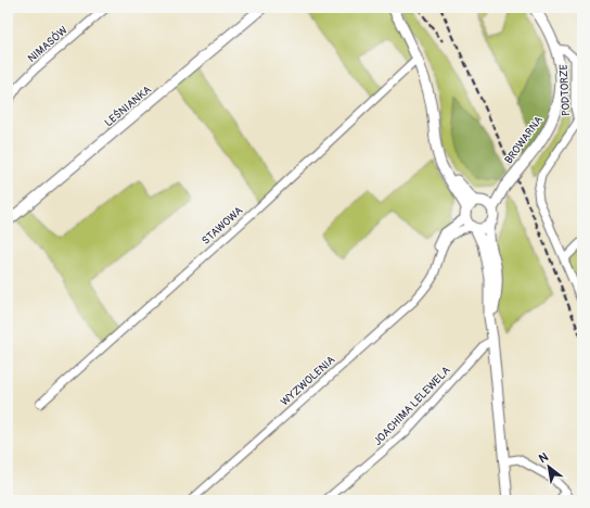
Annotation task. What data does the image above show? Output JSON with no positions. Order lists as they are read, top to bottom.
{
  "streets": {
    "street": [
      "NIMASÓW",
      "PODTORZE",
      "LEŚNIANKA",
      "BROWARNA",
      "STAWOWA",
      "WYZWOLENIA",
      "JOACHIMA LELEWELA"
    ]
  },
  "crossings": [
    ["PODTORZE", "BROWARNA"],
    ["BROWARNA", "WYZWOLENIA"]
  ],
  "north": "top left"
}
